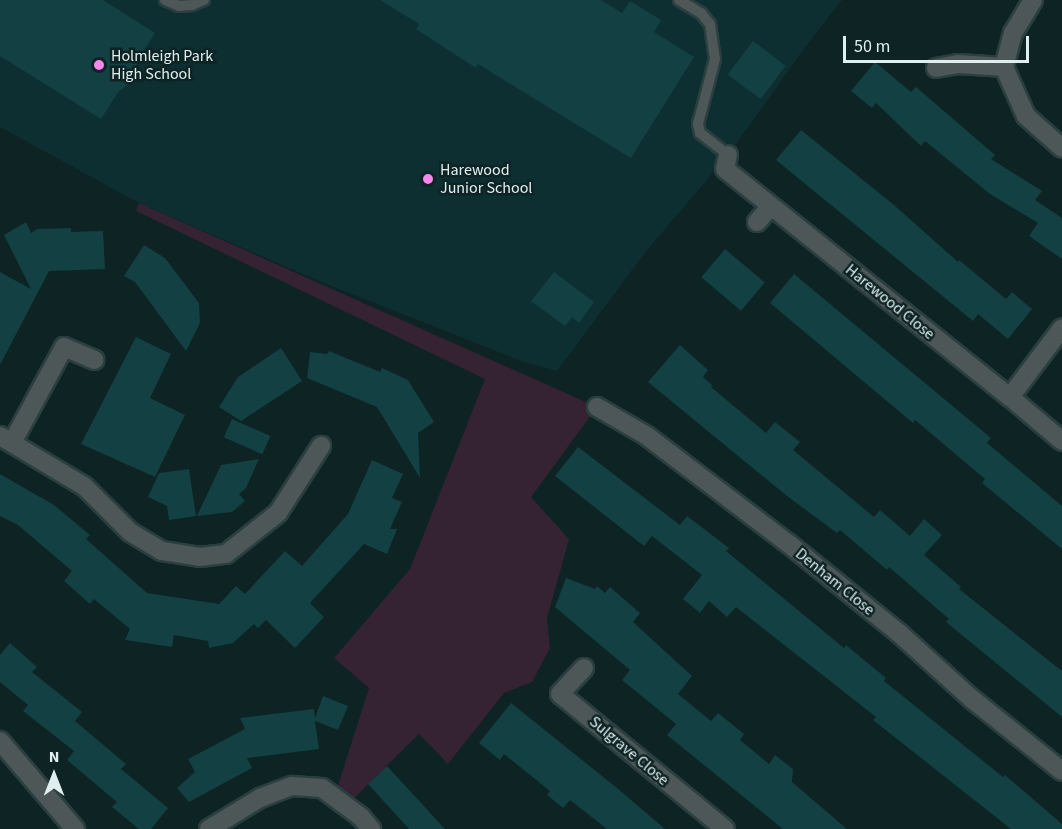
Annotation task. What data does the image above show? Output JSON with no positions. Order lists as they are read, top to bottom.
{
  "streets": {
    "street": ["Harewood Close", "Denham Close", "Sulgrave Close"]
  },
  "places": ["Holmleigh Park High School", "Harewood Junior School"],
  "scale_bar": "50 m",
  "north": "top"
}
